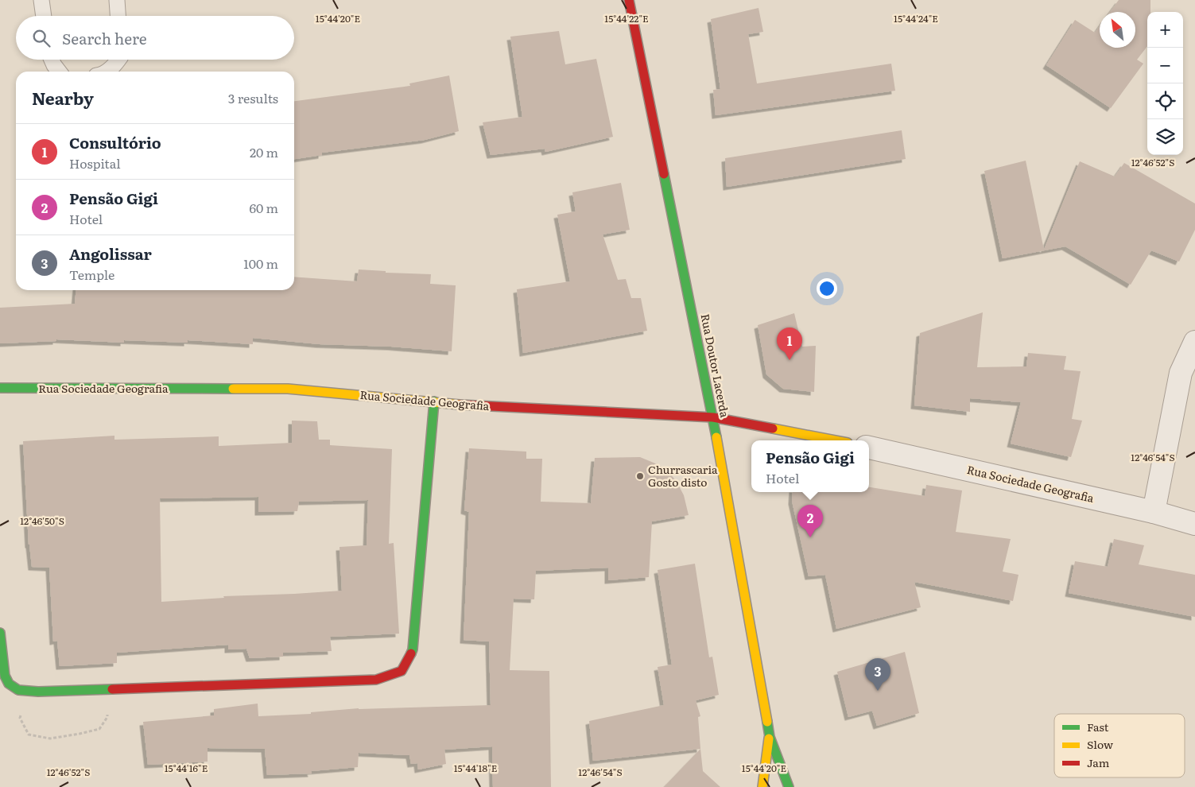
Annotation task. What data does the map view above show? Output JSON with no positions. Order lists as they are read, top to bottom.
{
  "streets": {
    "street": ["Rua Doutor Lacerda", "Rua Sociedade Geografia"]
  },
  "crossings": [
    ["Rua Doutor Lacerda", "Rua Sociedade Geografia"]
  ],
  "places": ["Churrascaria Gosto disto"],
  "legend": ["Fast", "Slow", "Jam"],
  "north": "top left",
  "page": {
    "map_buttons": ["+", "−"],
    "search": "Search here",
    "heading": ["Nearby", "3 results"],
    "list": [
      {
        "mark": "1",
        "name": "Consultório",
        "note": "Hospital",
        "value": "20 m"
      },
      {
        "mark": "2",
        "name": "Pensão Gigi",
        "note": "Hotel",
        "value": "60 m"
      },
      {
        "mark": "3",
        "name": "Angolissar",
        "note": "Temple",
        "value": "100 m"
      }
    ],
    "pins": ["1", "2", "3"],
    "popup": ["Pensão Gigi", "Hotel"]
  },
  "coordinates": [
    "15°44'20\"E",
    "15°44'22\"E",
    "15°44'24\"E",
    "12°46'52\"S",
    "12°46'54\"S",
    "12°46'50\"S",
    "15°44'16\"E",
    "15°44'18\"E"
  ]
}
